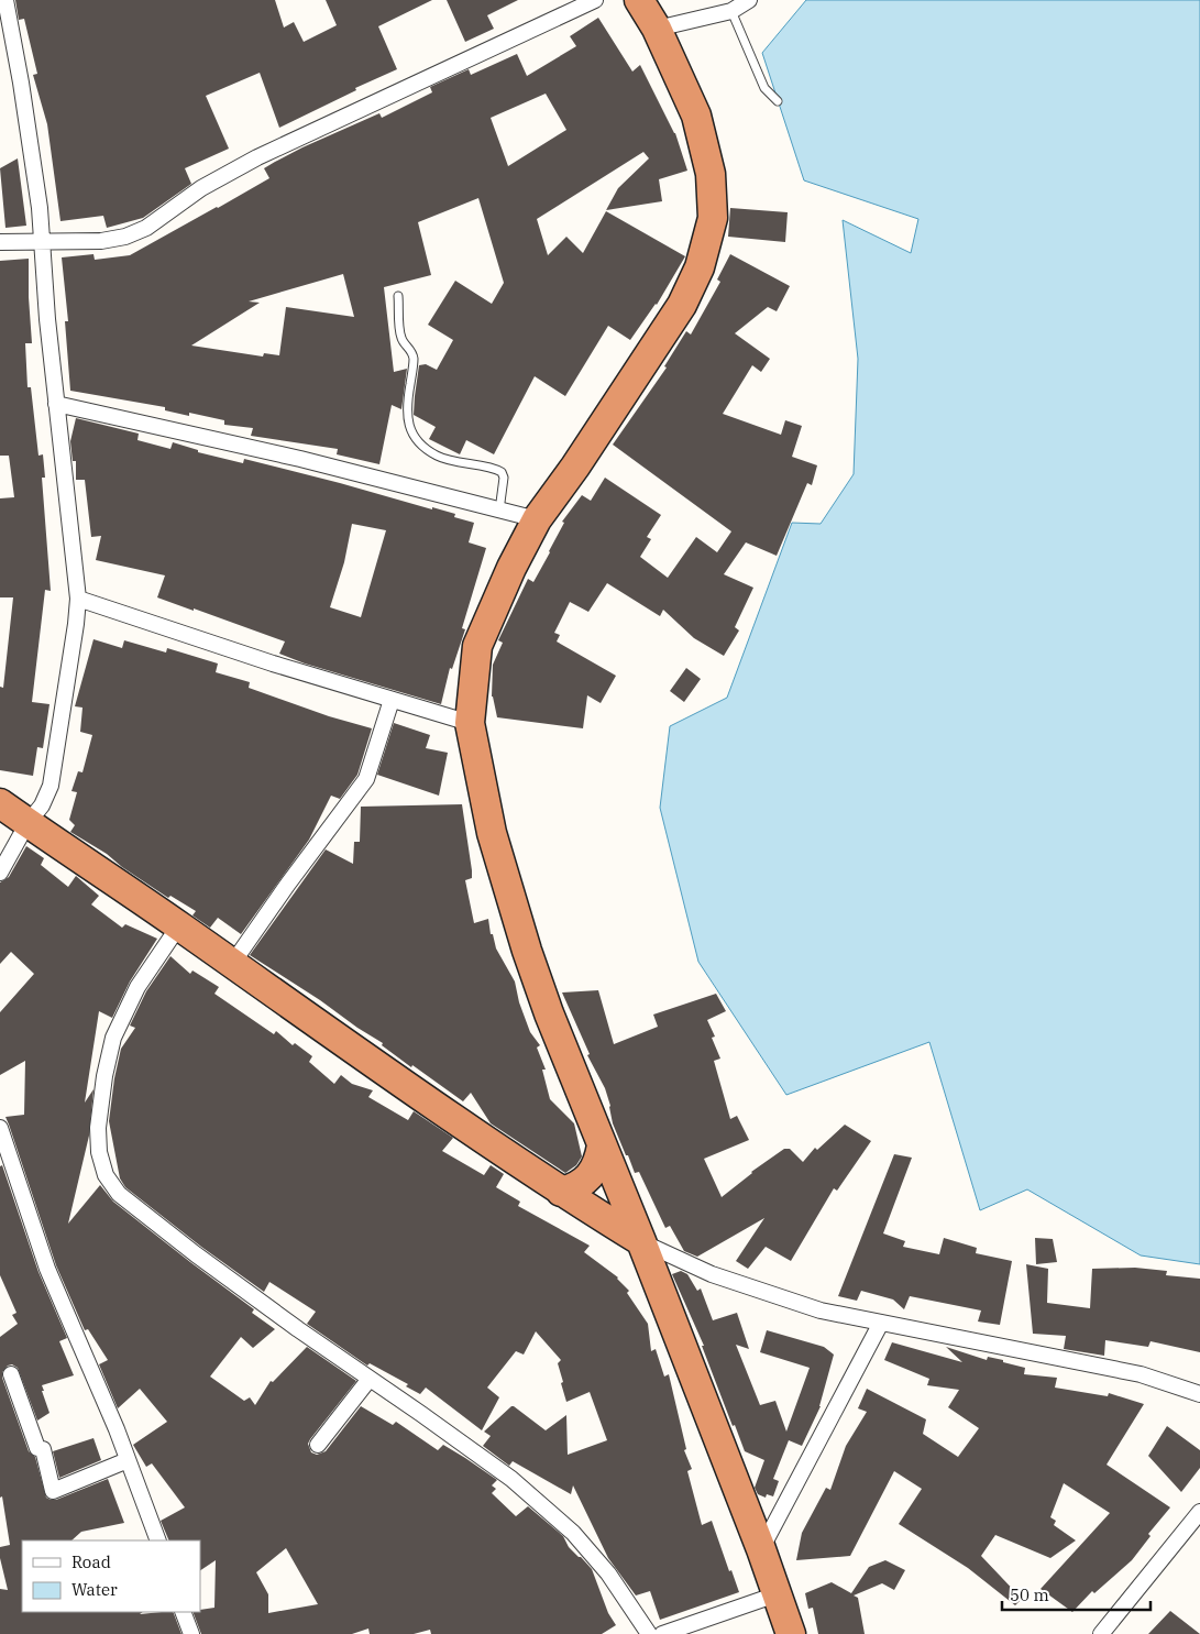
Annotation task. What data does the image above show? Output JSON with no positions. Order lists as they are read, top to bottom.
{
  "legend": ["Road", "Water"],
  "scale_bar": "50 m"
}
